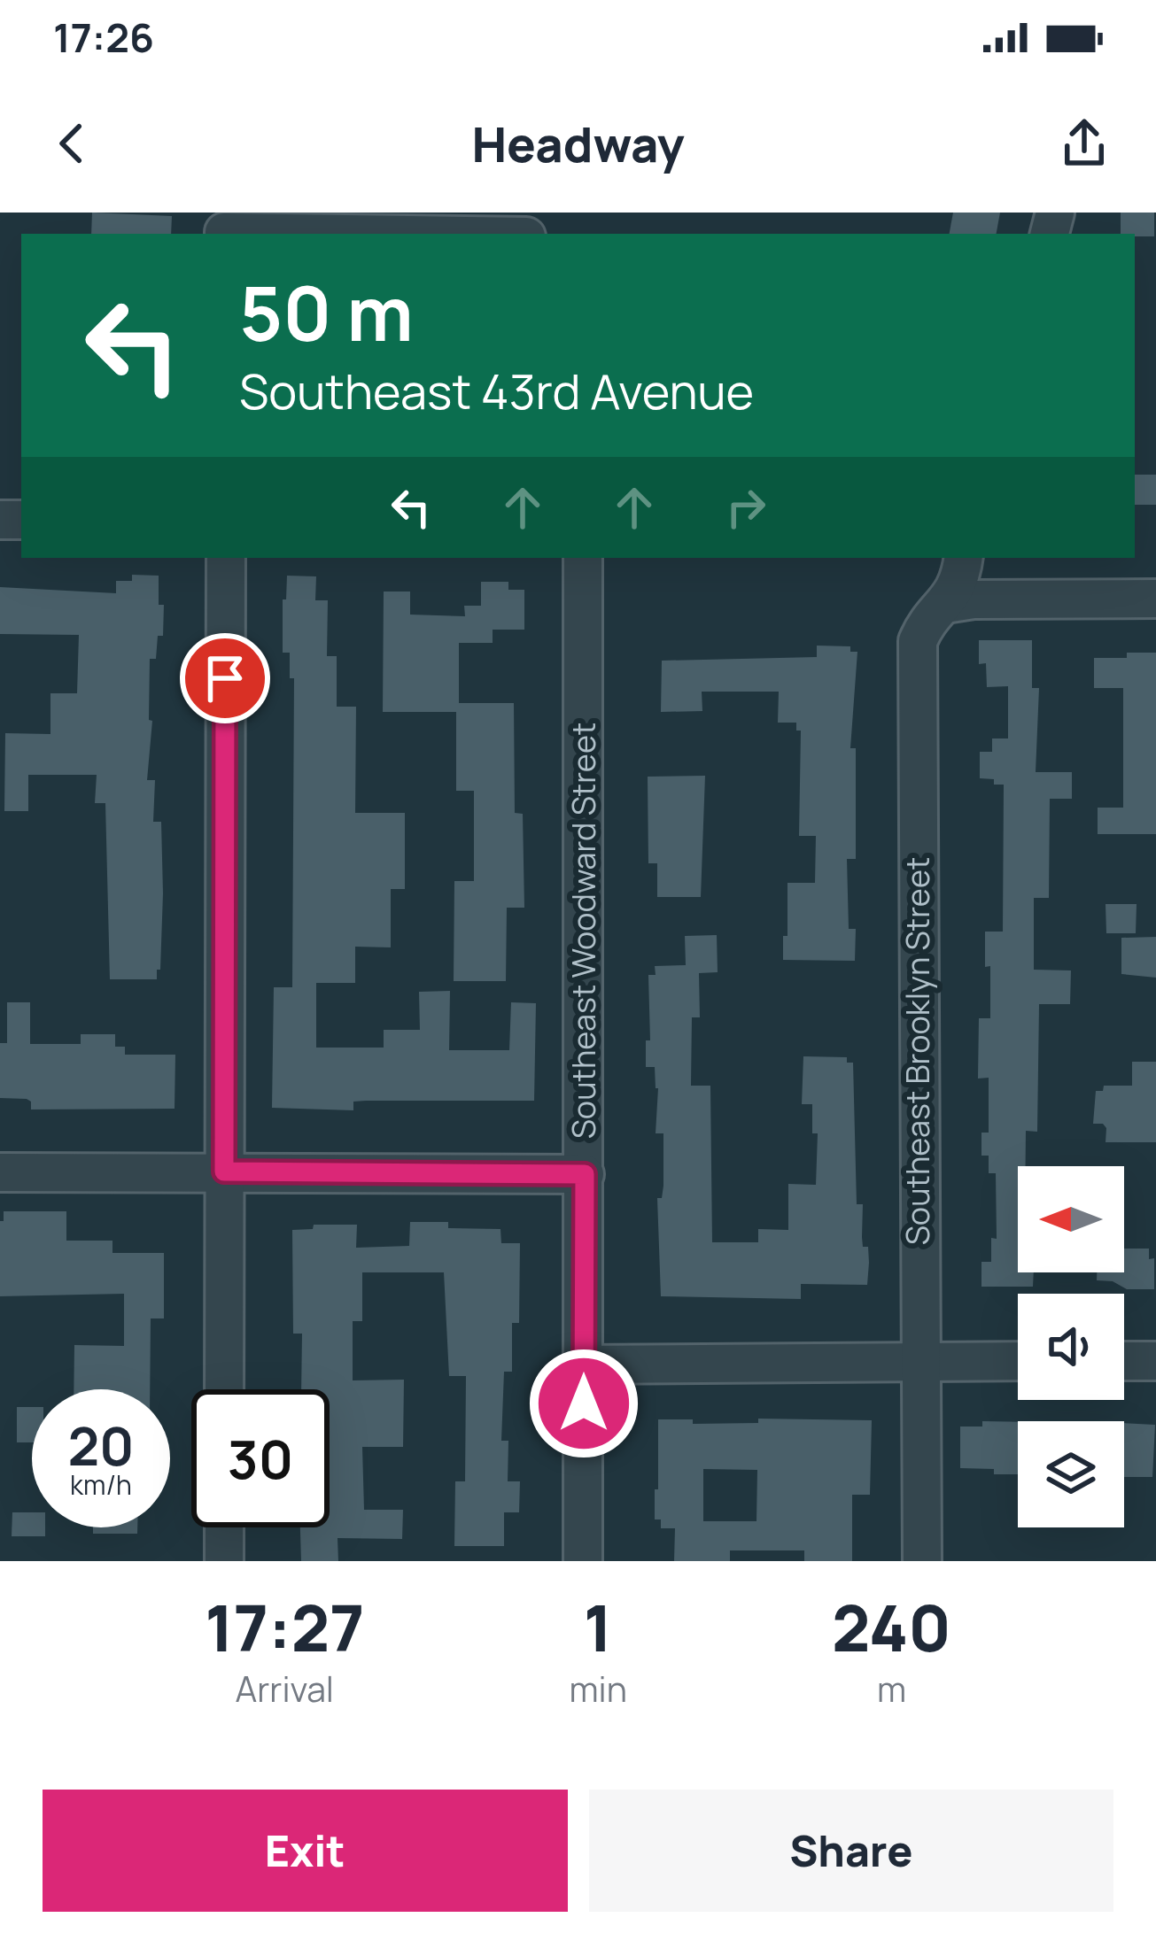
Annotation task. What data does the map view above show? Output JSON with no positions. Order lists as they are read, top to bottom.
{
  "streets": {
    "street": ["Southeast Woodward Street", "Southeast Brooklyn Street"]
  },
  "north": "left",
  "page": {
    "status": "17:26",
    "header": "Headway",
    "turn": ["50 m", "Southeast 43rd Avenue"],
    "speed": "20 km/h",
    "limit": "30",
    "eta": [
      "17:27",
      "Arrival",
      "1",
      "min",
      "240",
      "m"
    ],
    "buttons": ["Exit", "Share"]
  }
}
